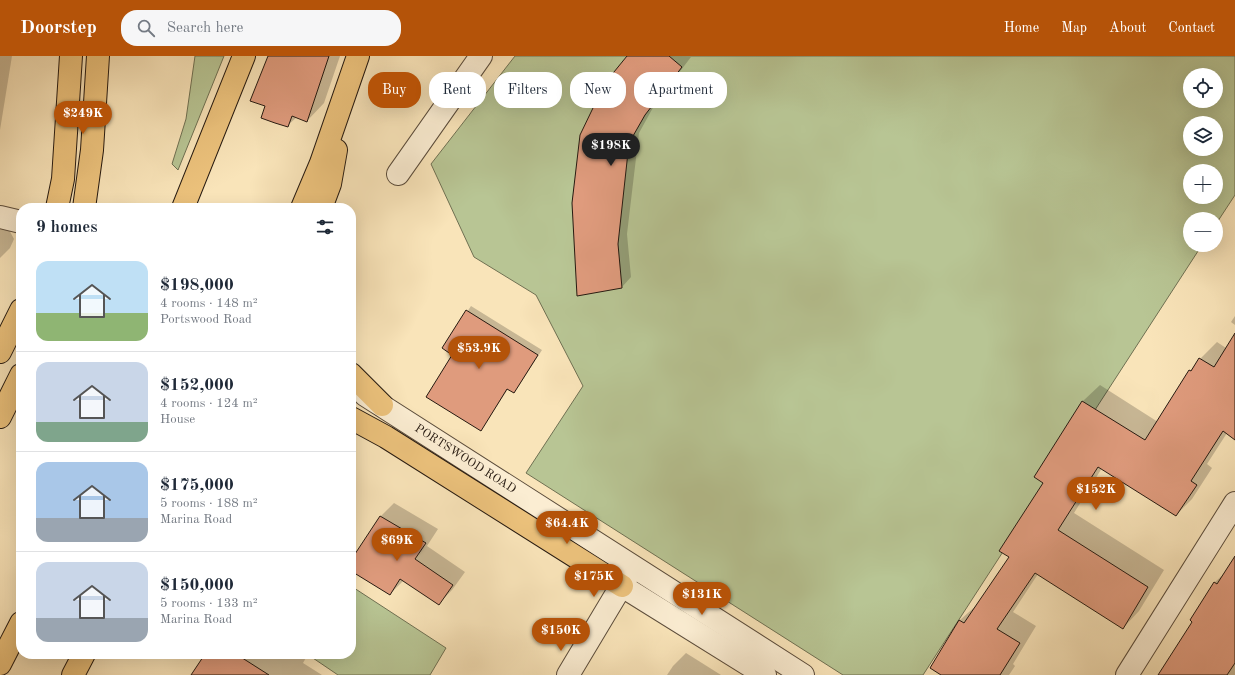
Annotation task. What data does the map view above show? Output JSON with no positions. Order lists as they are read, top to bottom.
{
  "streets": {
    "street": ["PORTSWOOD ROAD"]
  },
  "page": {
    "header": "Doorstep",
    "search": "Search here",
    "nav": [
      "Home",
      "Map",
      "About",
      "Contact"
    ],
    "map_buttons": ["+", "−"],
    "chip": [
      "Buy",
      "Rent",
      "Filters",
      "New",
      "Apartment"
    ],
    "price": [
      "$249K",
      "$198K",
      "$53.9K",
      "$152K",
      "$64.4K",
      "$69K",
      "$175K",
      "$131K",
      "$150K"
    ],
    "heading": "9 homes",
    "list": [
      {
        "name": "$198,000",
        "note": "4 rooms · 148 m² · Portswood Road"
      },
      {
        "name": "$152,000",
        "note": "4 rooms · 124 m² · House"
      },
      {
        "name": "$175,000",
        "note": "5 rooms · 188 m² · Marina Road"
      },
      {
        "name": "$150,000",
        "note": "5 rooms · 133 m² · Marina Road"
      }
    ]
  }
}
